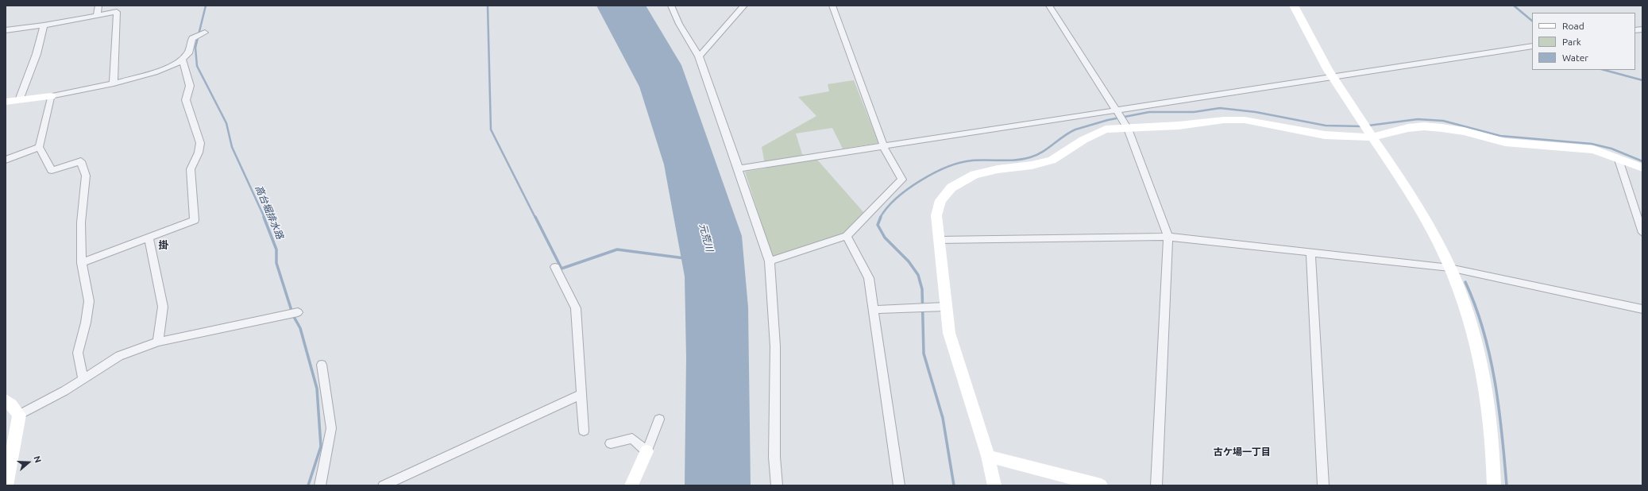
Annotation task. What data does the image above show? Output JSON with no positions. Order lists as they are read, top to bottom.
{
  "districts": ["掛", "古ケ場一丁目"],
  "water": ["高台堀排水路", "元荒川"],
  "legend": ["Road", "Park", "Water"],
  "north": "right"
}
